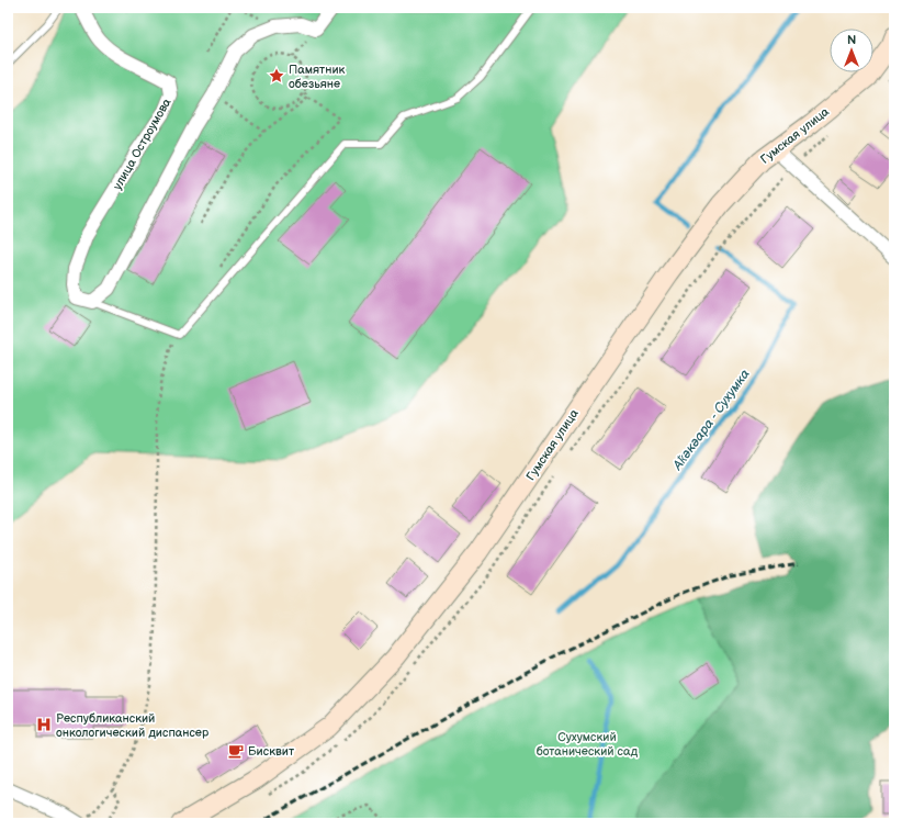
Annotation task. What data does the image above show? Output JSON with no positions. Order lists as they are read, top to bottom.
{
  "streets": {
    "street": ["Гумская улица", "улица Остроумова"]
  },
  "water": ["Аҟәкәара - Сухумка"],
  "parks": ["Сухумский ботанический сад"],
  "places": {
    "place": ["Памятник обезьяне"],
    "hospital": ["Республиканский онкологический диспансер"],
    "cafe": ["Бисквит"]
  },
  "north": "top"
}
